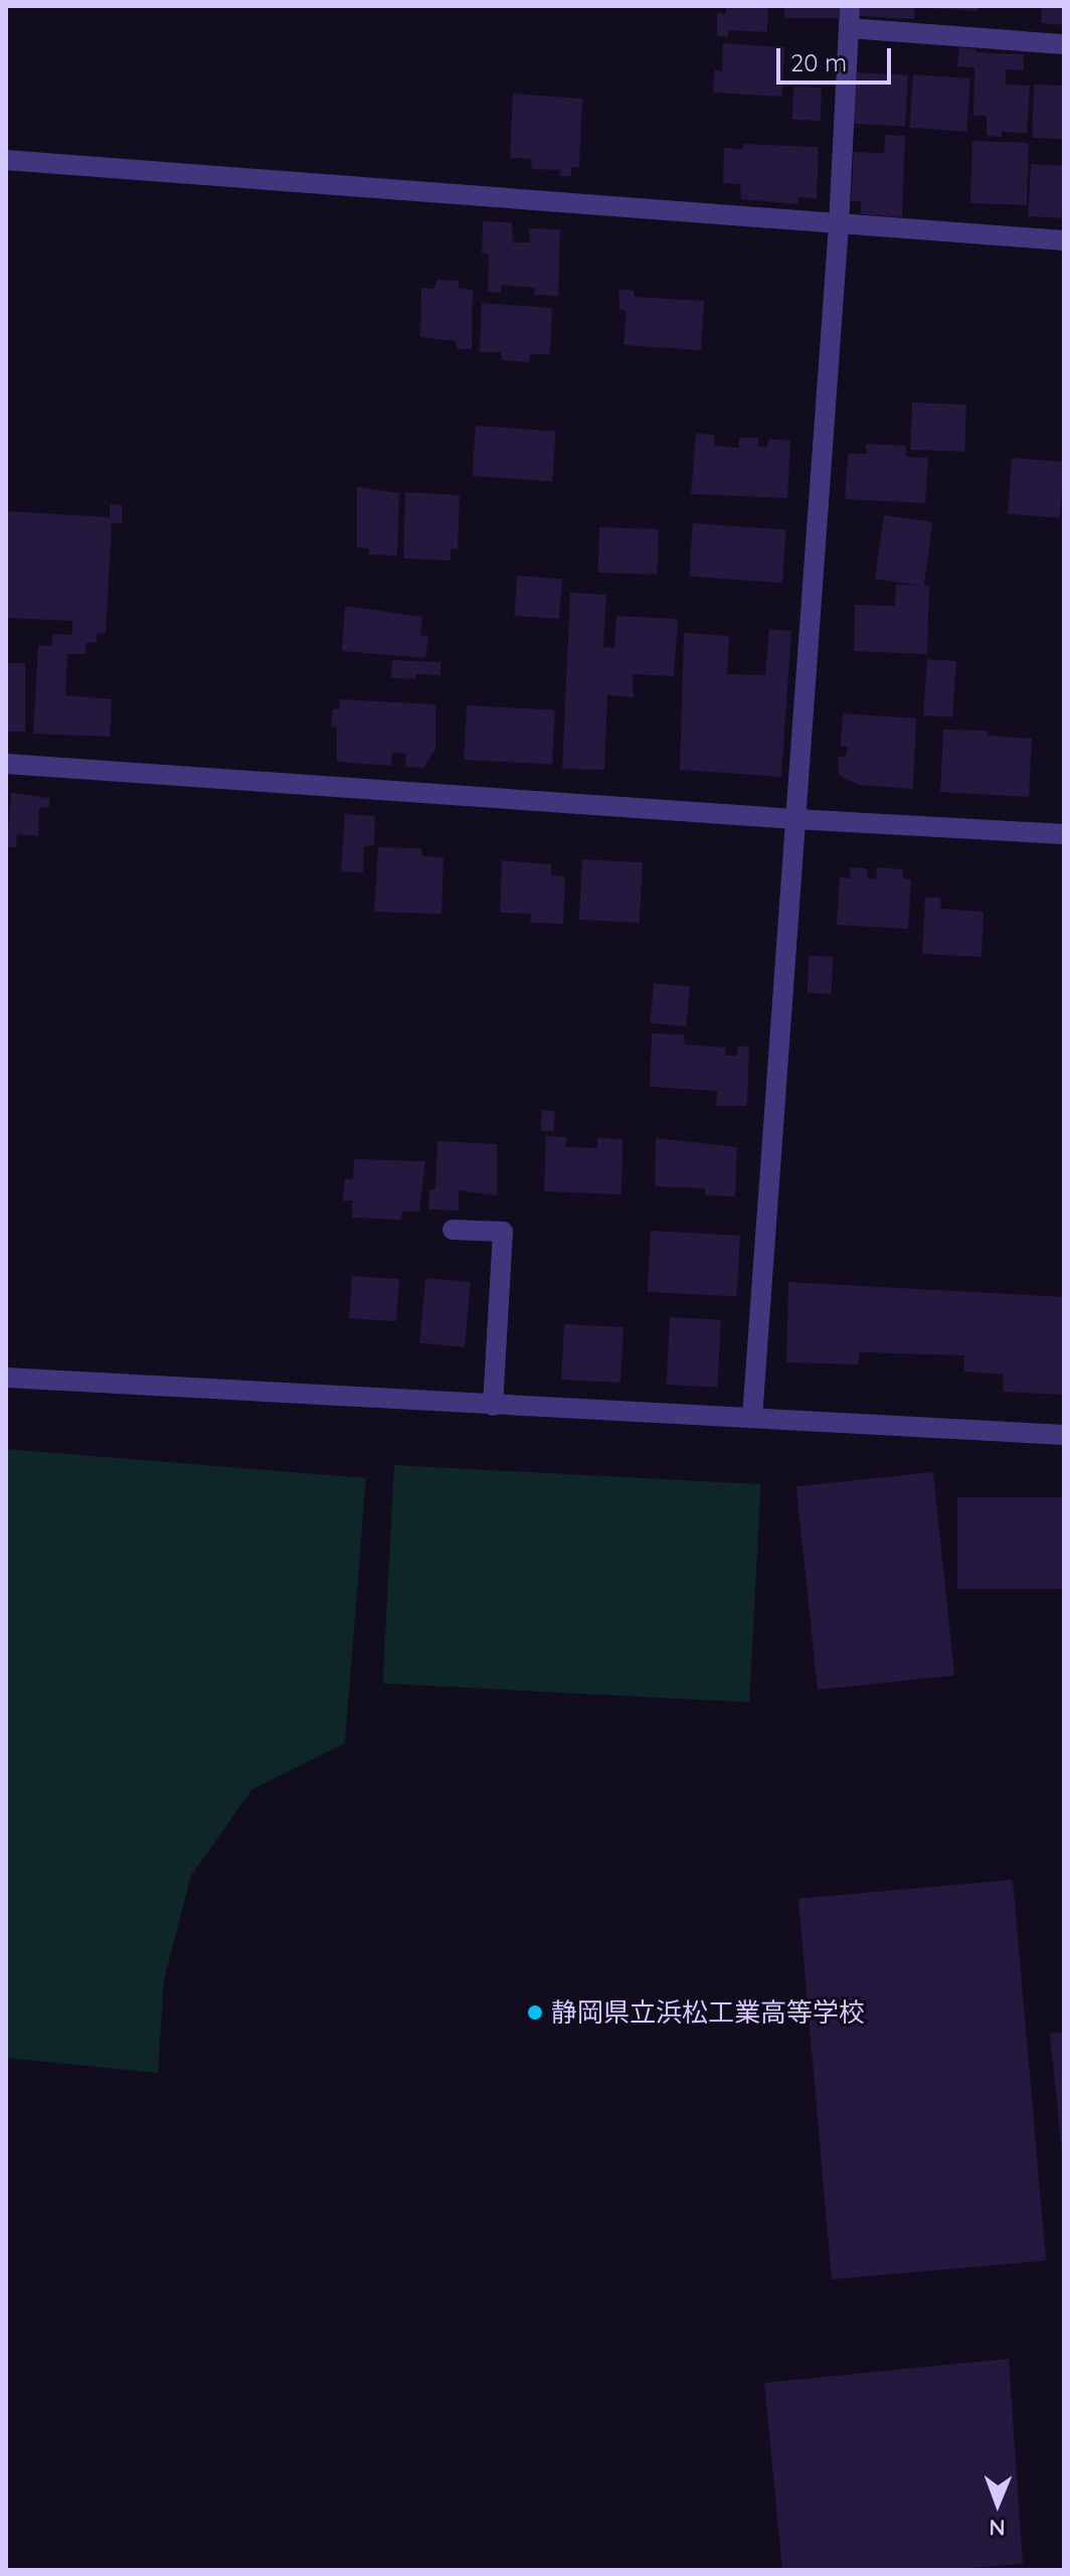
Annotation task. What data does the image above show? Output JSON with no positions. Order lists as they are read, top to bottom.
{
  "places": ["静岡県立浜松工業高等学校"],
  "scale_bar": "20 m",
  "north": "bottom"
}
